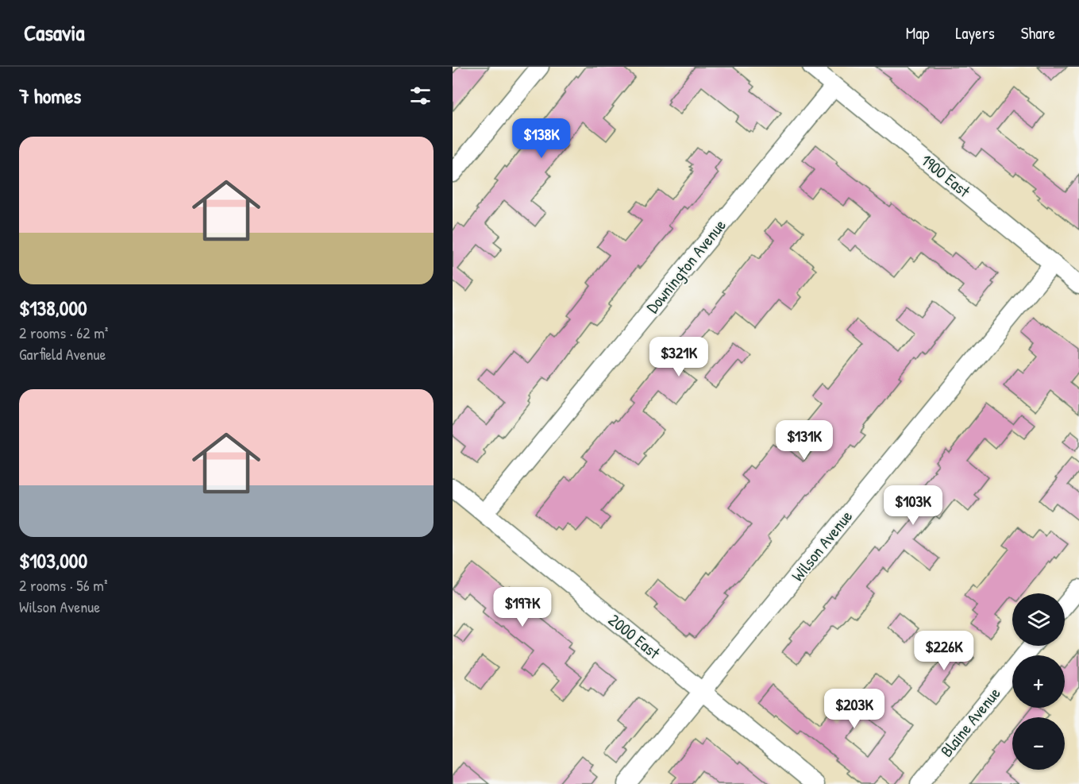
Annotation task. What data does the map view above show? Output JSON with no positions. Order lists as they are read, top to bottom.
{
  "streets": {
    "street": [
      "1900 East",
      "Downington Avenue",
      "Wilson Avenue",
      "2000 East",
      "Blaine Avenue"
    ]
  },
  "crossings": [
    ["1900 East", "Downington Avenue"],
    ["1900 East", "Wilson Avenue"],
    ["Downington Avenue", "2000 East"],
    ["Wilson Avenue", "2000 East"]
  ],
  "page": {
    "header": "Casavia",
    "nav": ["Map", "Layers", "Share"],
    "heading": "7 homes",
    "price": [
      "$138K",
      "$321K",
      "$131K",
      "$103K",
      "$197K",
      "$226K",
      "$203K"
    ],
    "list": [
      {
        "name": "$138,000",
        "note": "2 rooms · 62 m² · Garfield Avenue"
      },
      {
        "name": "$103,000",
        "note": "2 rooms · 56 m² · Wilson Avenue"
      }
    ],
    "map_buttons": ["+", "−"]
  }
}
